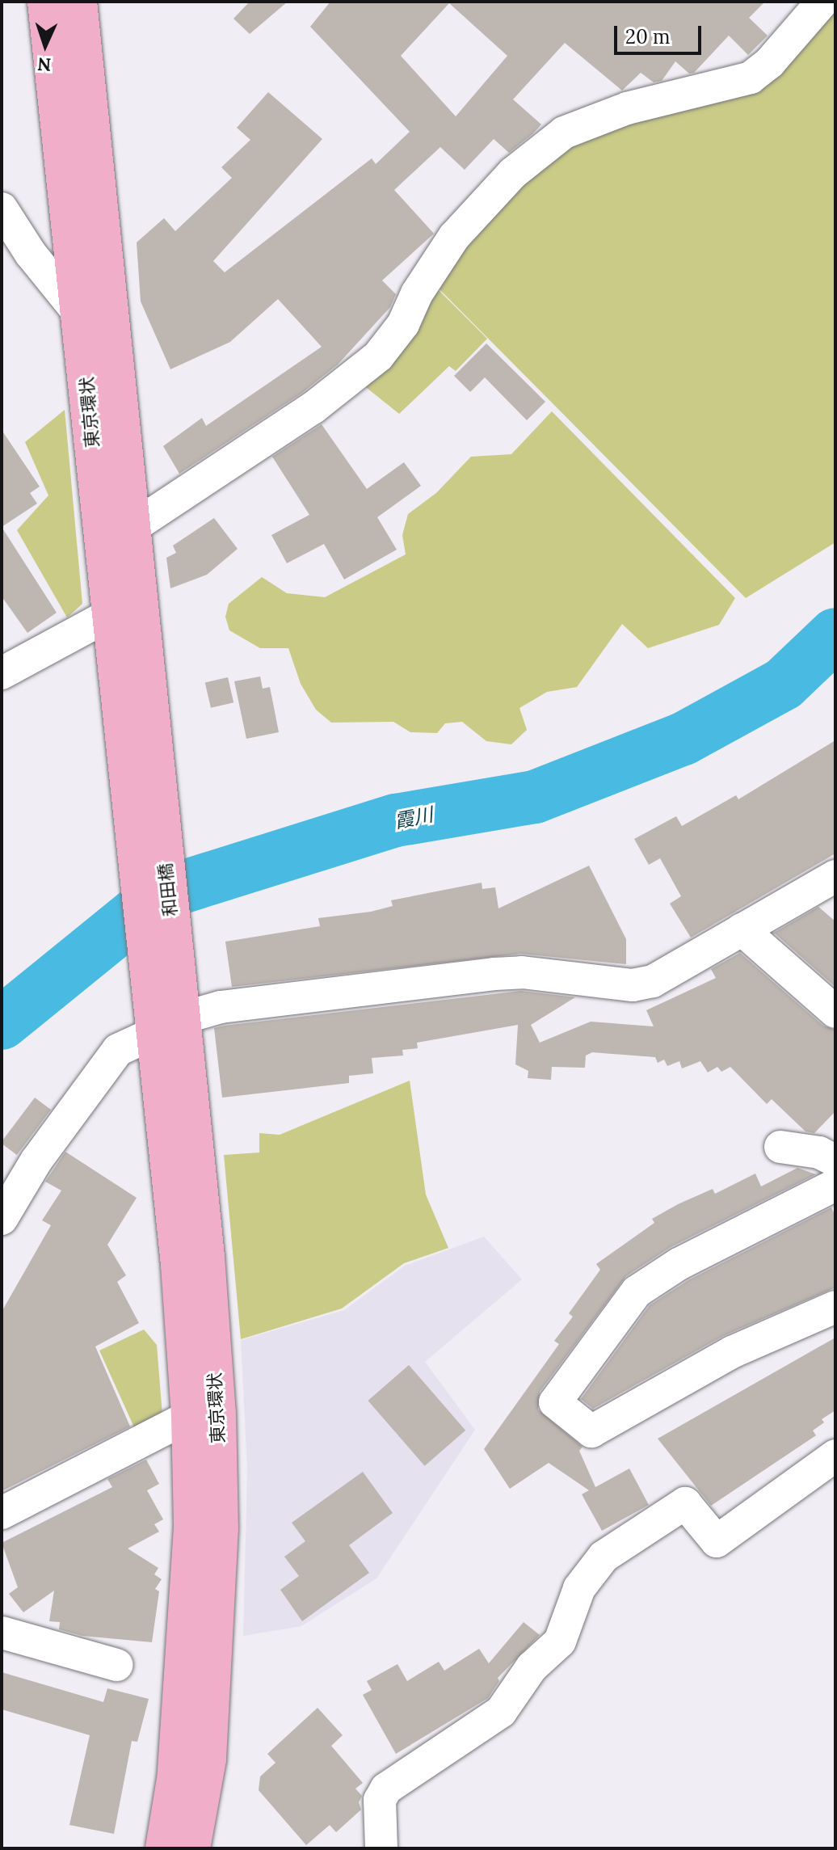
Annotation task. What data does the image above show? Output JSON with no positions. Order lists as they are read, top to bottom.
{
  "streets": {
    "highway": ["東京環状", "和田橋"]
  },
  "crossings": [
    ["東京環状", "和田橋"]
  ],
  "water": ["霞川"],
  "scale_bar": "20 m",
  "north": "bottom"
}
